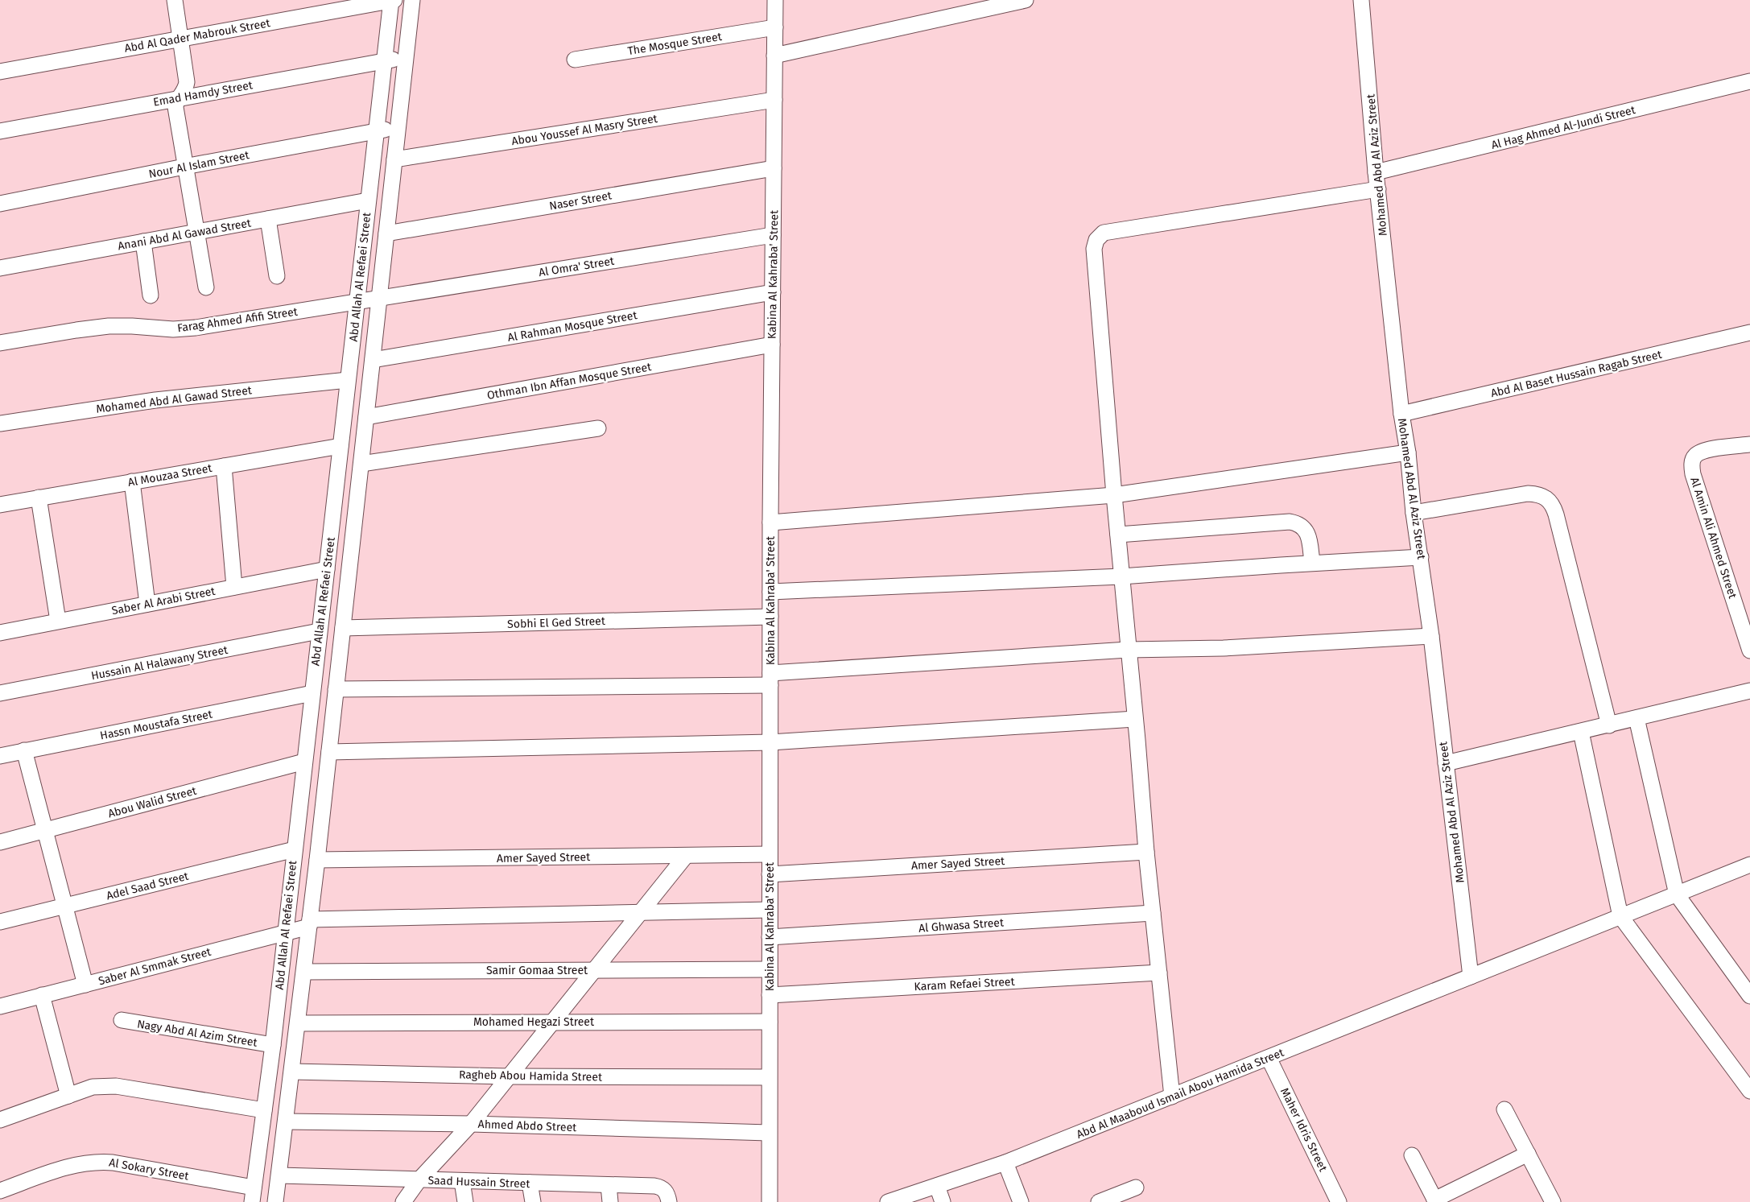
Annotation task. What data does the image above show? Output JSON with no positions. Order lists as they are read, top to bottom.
{
  "streets": {
    "street": [
      "Abd Al Qader Mabrouk Street",
      "The Mosque Street",
      "Emad Hamdy Street",
      "Al Hag Ahmed Al-Jundi Street",
      "Abou Youssef Al Masry Street",
      "Nour Al Islam Street",
      "Mohamed Abd Al Aziz Street",
      "Naser Street",
      "Anani Abd Al Gawad Street",
      "Al Omra' Street",
      "Kabina Al Kahraba' Street",
      "Abd Allah Al Refaei Street",
      "Farag Ahmed Afifi Street",
      "Al Rahman Mosque Street",
      "Abd Al Baset Hussain Ragab Street",
      "Othman Ibn Affan Mosque Street",
      "Mohamed Abd Al Gawad Street",
      "Al Mouzaa Street",
      "Al Amin Ali Ahmed Street",
      "Saber Al Arabi Street",
      "Sobhi El Ged Street",
      "Hussain Al Halawany Street",
      "Hassn Moustafa Street",
      "Abou Walid Street",
      "Amer Sayed Street",
      "Adel Saad Street",
      "Al Ghwasa Street",
      "Saber Al Smmak Street",
      "Samir Gomaa Street",
      "Karam Refaei Street",
      "Mohamed Hegazi Street",
      "Nagy Abd Al Azim Street",
      "Ragheb Abou Hamida Street",
      "Abd Al Maaboud Ismail Abou Hamida Street",
      "Ahmed Abdo Street",
      "Maher Idris Street",
      "Al Sokary Street",
      "Saad Hussain Street"
    ]
  },
  "crossings": [
    ["Abd Al Qader Mabrouk Street", "Abd Allah Al Refaei Street"],
    ["The Mosque Street", "Kabina Al Kahraba' Street"],
    ["Emad Hamdy Street", "Abd Allah Al Refaei Street"],
    ["Al Hag Ahmed Al-Jundi Street", "Mohamed Abd Al Aziz Street"],
    ["Abou Youssef Al Masry Street", "Kabina Al Kahraba' Street"],
    ["Abou Youssef Al Masry Street", "Abd Allah Al Refaei Street"],
    ["Nour Al Islam Street", "Abd Allah Al Refaei Street"],
    ["Mohamed Abd Al Aziz Street", "Abd Al Baset Hussain Ragab Street"],
    ["Mohamed Abd Al Aziz Street", "Abd Al Maaboud Ismail Abou Hamida Street"],
    ["Naser Street", "Kabina Al Kahraba' Street"],
    ["Naser Street", "Abd Allah Al Refaei Street"],
    ["Anani Abd Al Gawad Street", "Abd Allah Al Refaei Street"],
    ["Al Omra' Street", "Kabina Al Kahraba' Street"],
    ["Al Omra' Street", "Abd Allah Al Refaei Street"],
    ["Al Omra' Street", "Farag Ahmed Afifi Street"],
    ["Kabina Al Kahraba' Street", "Al Rahman Mosque Street"],
    ["Kabina Al Kahraba' Street", "Othman Ibn Affan Mosque Street"],
    ["Kabina Al Kahraba' Street", "Sobhi El Ged Street"],
    ["Kabina Al Kahraba' Street", "Amer Sayed Street"],
    ["Kabina Al Kahraba' Street", "Al Ghwasa Street"],
    ["Kabina Al Kahraba' Street", "Saber Al Smmak Street"],
    ["Kabina Al Kahraba' Street", "Samir Gomaa Street"],
    ["Kabina Al Kahraba' Street", "Karam Refaei Street"],
    ["Kabina Al Kahraba' Street", "Mohamed Hegazi Street"],
    ["Kabina Al Kahraba' Street", "Ragheb Abou Hamida Street"],
    ["Kabina Al Kahraba' Street", "Ahmed Abdo Street"],
    ["Abd Allah Al Refaei Street", "Farag Ahmed Afifi Street"],
    ["Abd Allah Al Refaei Street", "Al Rahman Mosque Street"],
    ["Abd Allah Al Refaei Street", "Othman Ibn Affan Mosque Street"],
    ["Abd Allah Al Refaei Street", "Mohamed Abd Al Gawad Street"],
    ["Abd Allah Al Refaei Street", "Al Mouzaa Street"],
    ["Abd Allah Al Refaei Street", "Saber Al Arabi Street"],
    ["Abd Allah Al Refaei Street", "Sobhi El Ged Street"],
    ["Abd Allah Al Refaei Street", "Hussain Al Halawany Street"],
    ["Abd Allah Al Refaei Street", "Hassn Moustafa Street"],
    ["Abd Allah Al Refaei Street", "Abou Walid Street"],
    ["Abd Allah Al Refaei Street", "Amer Sayed Street"],
    ["Abd Allah Al Refaei Street", "Adel Saad Street"],
    ["Abd Allah Al Refaei Street", "Saber Al Smmak Street"],
    ["Abd Allah Al Refaei Street", "Samir Gomaa Street"],
    ["Abd Allah Al Refaei Street", "Mohamed Hegazi Street"],
    ["Abd Allah Al Refaei Street", "Nagy Abd Al Azim Street"],
    ["Abd Allah Al Refaei Street", "Ragheb Abou Hamida Street"],
    ["Abd Allah Al Refaei Street", "Ahmed Abdo Street"],
    ["Abd Allah Al Refaei Street", "Al Sokary Street"],
    ["Abd Allah Al Refaei Street", "Saad Hussain Street"],
    ["Abd Al Maaboud Ismail Abou Hamida Street", "Maher Idris Street"]
  ]
}
